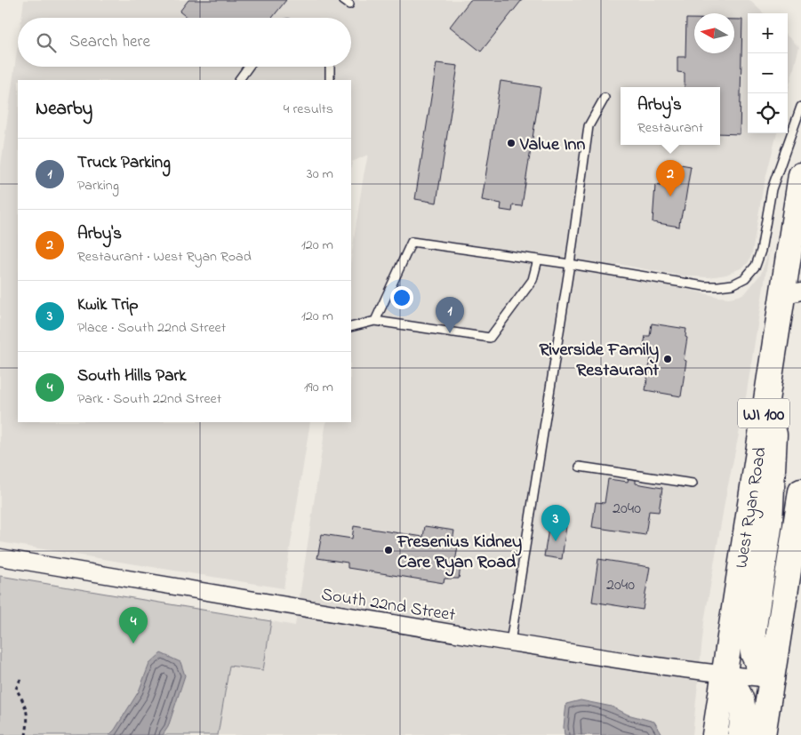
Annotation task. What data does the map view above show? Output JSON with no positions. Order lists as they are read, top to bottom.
{
  "streets": {
    "main road": ["WI 100", "West Ryan Road"],
    "street": ["South 22nd Street"]
  },
  "crossings": [
    ["West Ryan Road", "South 22nd Street"]
  ],
  "places": ["Value Inn", "Riverside Family Restaurant", "Fresenius Kidney Care Ryan Road"],
  "house_numbers": ["2040", "2040"],
  "north": "left",
  "page": {
    "map_buttons": ["+", "−"],
    "search": "Search here",
    "heading": ["Nearby", "4 results"],
    "popup": ["Arby's", "Restaurant"],
    "list": [
      {
        "mark": "1",
        "name": "Truck Parking",
        "note": "Parking",
        "value": "30 m"
      },
      {
        "mark": "2",
        "name": "Arby's",
        "note": "Restaurant · West Ryan Road",
        "value": "120 m"
      },
      {
        "mark": "3",
        "name": "Kwik Trip",
        "note": "Place · South 22nd Street",
        "value": "120 m"
      },
      {
        "mark": "4",
        "name": "South Hills Park",
        "note": "Park · South 22nd Street",
        "value": "190 m"
      }
    ],
    "pins": [
      "2",
      "1",
      "3",
      "4"
    ]
  }
}
